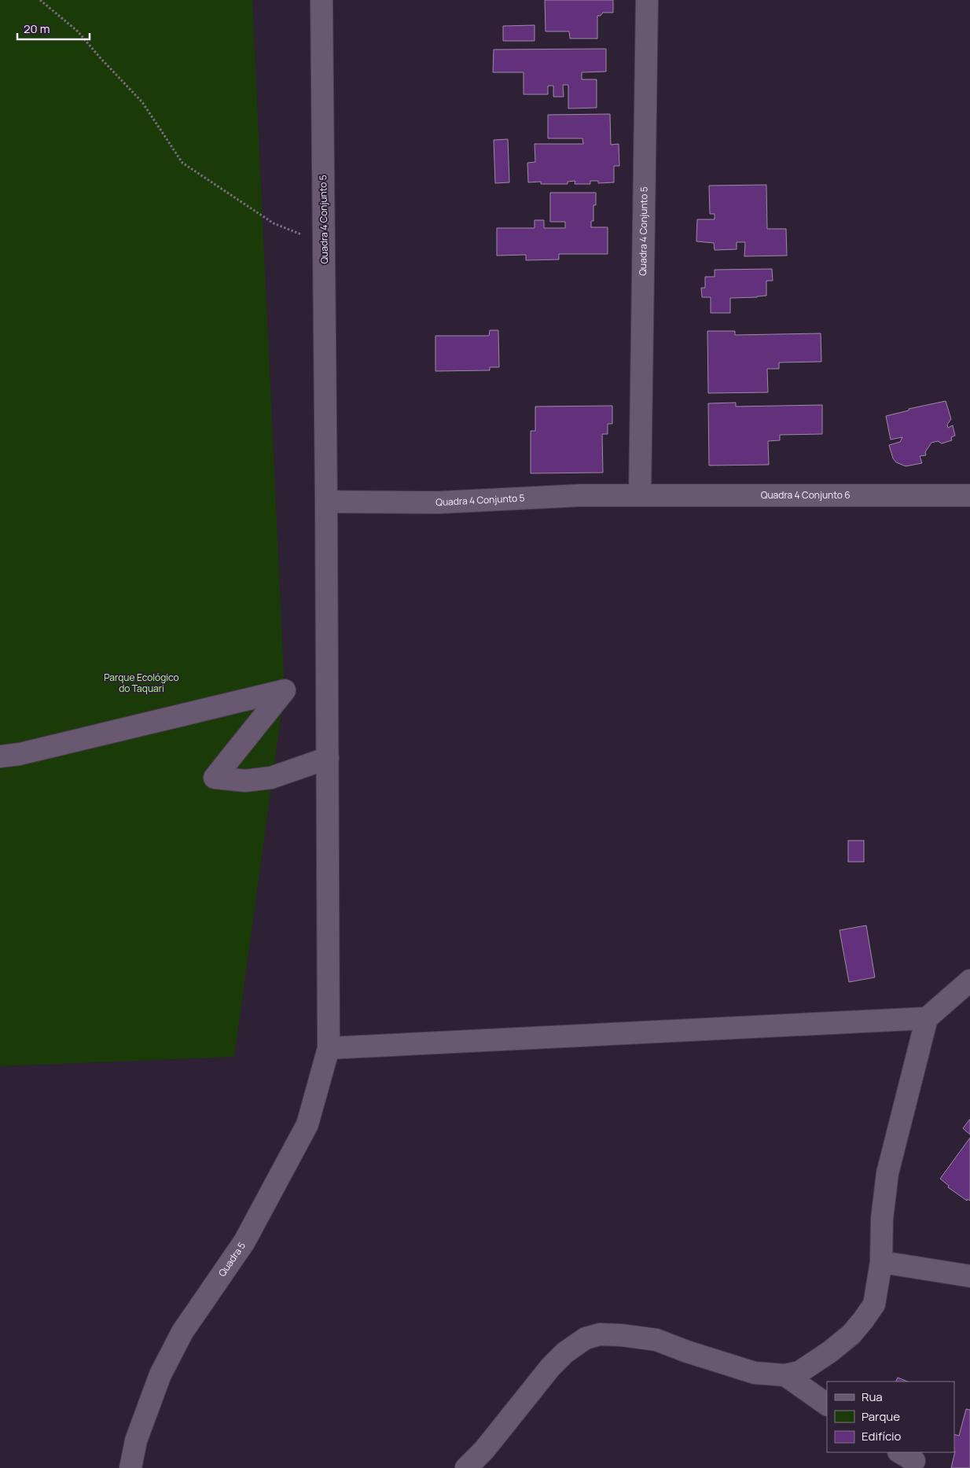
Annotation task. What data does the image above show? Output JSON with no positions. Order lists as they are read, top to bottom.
{
  "streets": {
    "street": ["Quadra 4 Conjunto 5", "Quadra 4 Conjunto 6", "Quadra 5"]
  },
  "crossings": [
    ["Quadra 4 Conjunto 5", "Quadra 4 Conjunto 6"],
    ["Quadra 4 Conjunto 5", "Quadra 5"]
  ],
  "parks": ["Parque Ecológico do Taquari"],
  "legend": ["Rua", "Parque", "Edifício"],
  "scale_bar": "20 m"
}
